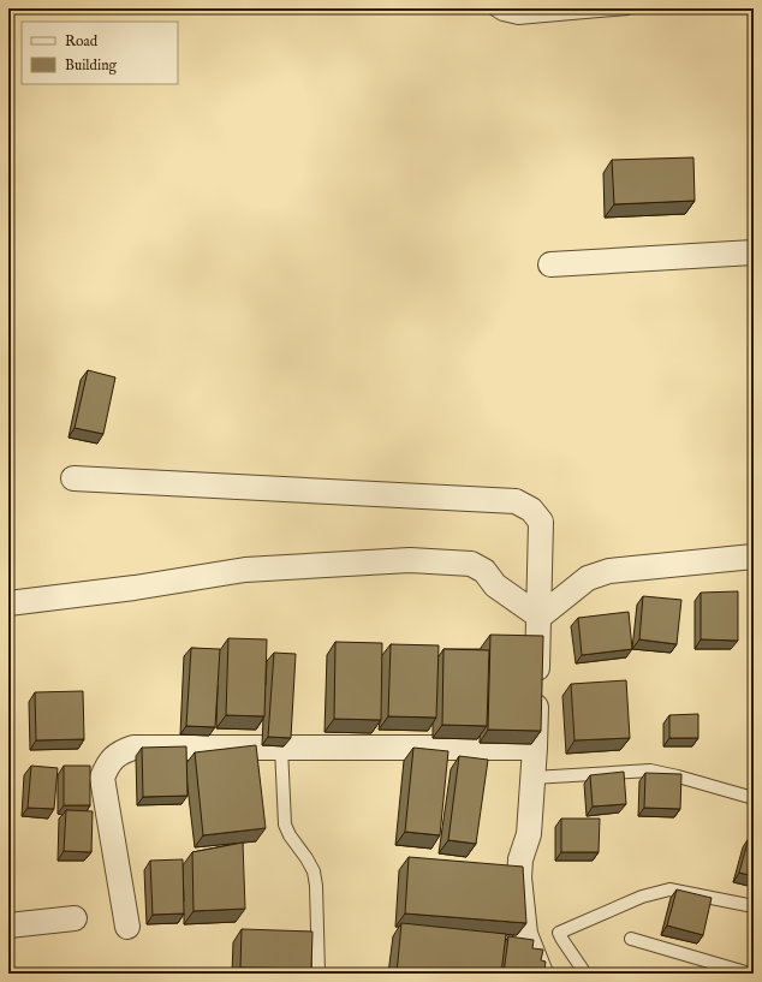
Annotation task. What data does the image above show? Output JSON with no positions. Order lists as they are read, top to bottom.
{
  "legend": ["Road", "Building"]
}
